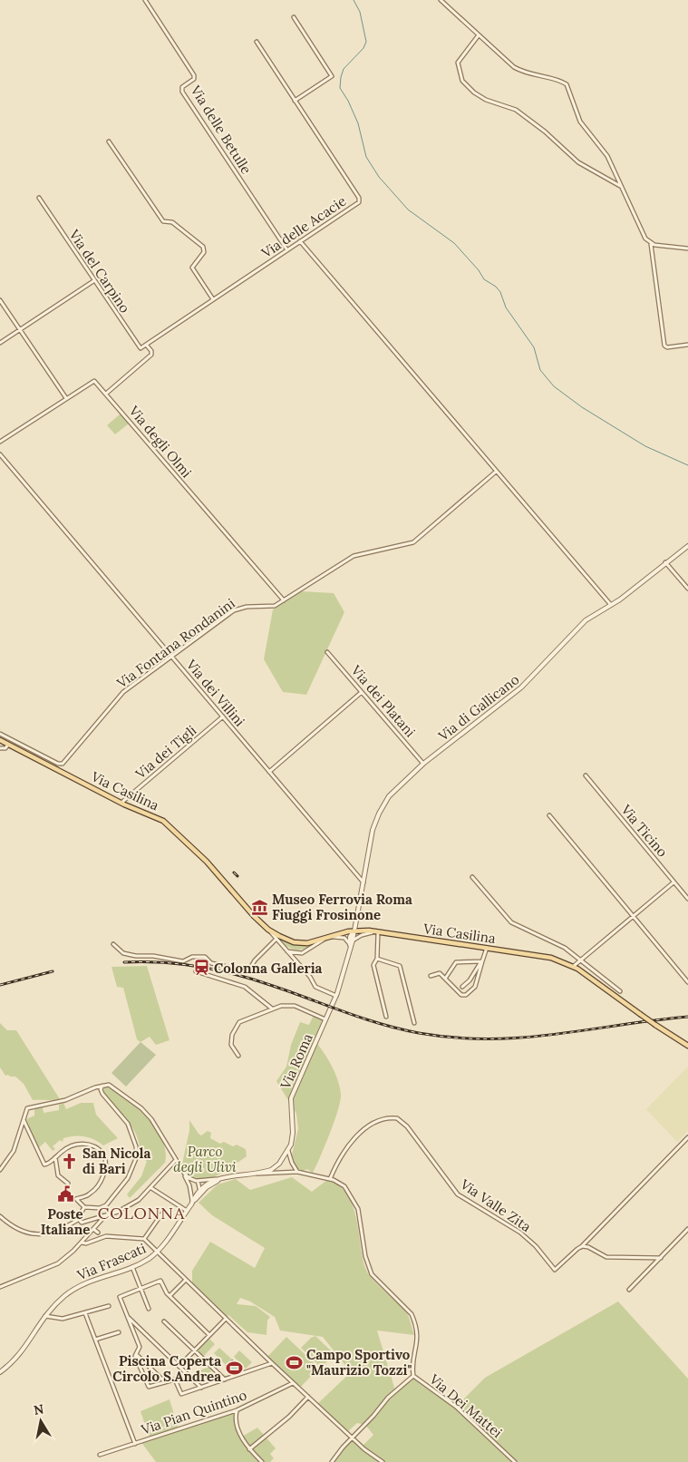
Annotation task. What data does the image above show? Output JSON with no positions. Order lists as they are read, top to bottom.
{
  "streets": {
    "main road": ["Via Casilina"],
    "street": [
      "Via delle Betulle",
      "Via delle Acacie",
      "Via del Carpino",
      "Via degli Olmi",
      "Via Fontana Rondanini",
      "Via dei Villini",
      "Via dei Platani",
      "Via di Gallicano",
      "Via dei Tigli",
      "Via Ticino",
      "Via Roma",
      "Via Valle Zita",
      "Via Frascati",
      "Via Dei Mattei",
      "Via Pian Quintino"
    ]
  },
  "crossings": [
    ["Via delle Betulle", "Via delle Acacie"],
    ["Via delle Acacie", "Via del Carpino"],
    ["Via degli Olmi", "Via Fontana Rondanini"],
    ["Via Fontana Rondanini", "Via dei Villini"],
    ["Via dei Villini", "Via di Gallicano"],
    ["Via dei Villini", "Via dei Tigli"],
    ["Via dei Platani", "Via di Gallicano"],
    ["Via di Gallicano", "Via Casilina"],
    ["Via di Gallicano", "Via Roma"],
    ["Via dei Tigli", "Via Casilina"],
    ["Via Casilina", "Via Roma"],
    ["Via Roma", "Via Frascati"],
    ["Via Roma", "Via Dei Mattei"],
    ["Via Valle Zita", "Via Dei Mattei"]
  ],
  "districts": ["COLONNA"],
  "parks": ["Parco degli Ulivi"],
  "places": {
    "museum": ["Museo Ferrovia Roma Fiuggi Frosinone"],
    "station": ["Colonna Galleria"],
    "church": ["San Nicola di Bari"],
    "public building": ["Poste Italiane"],
    "sports": ["Campo Sportivo \"Maurizio Tozzi\"", "Piscina Coperta Circolo S.Andrea"]
  },
  "north": "top"
}
